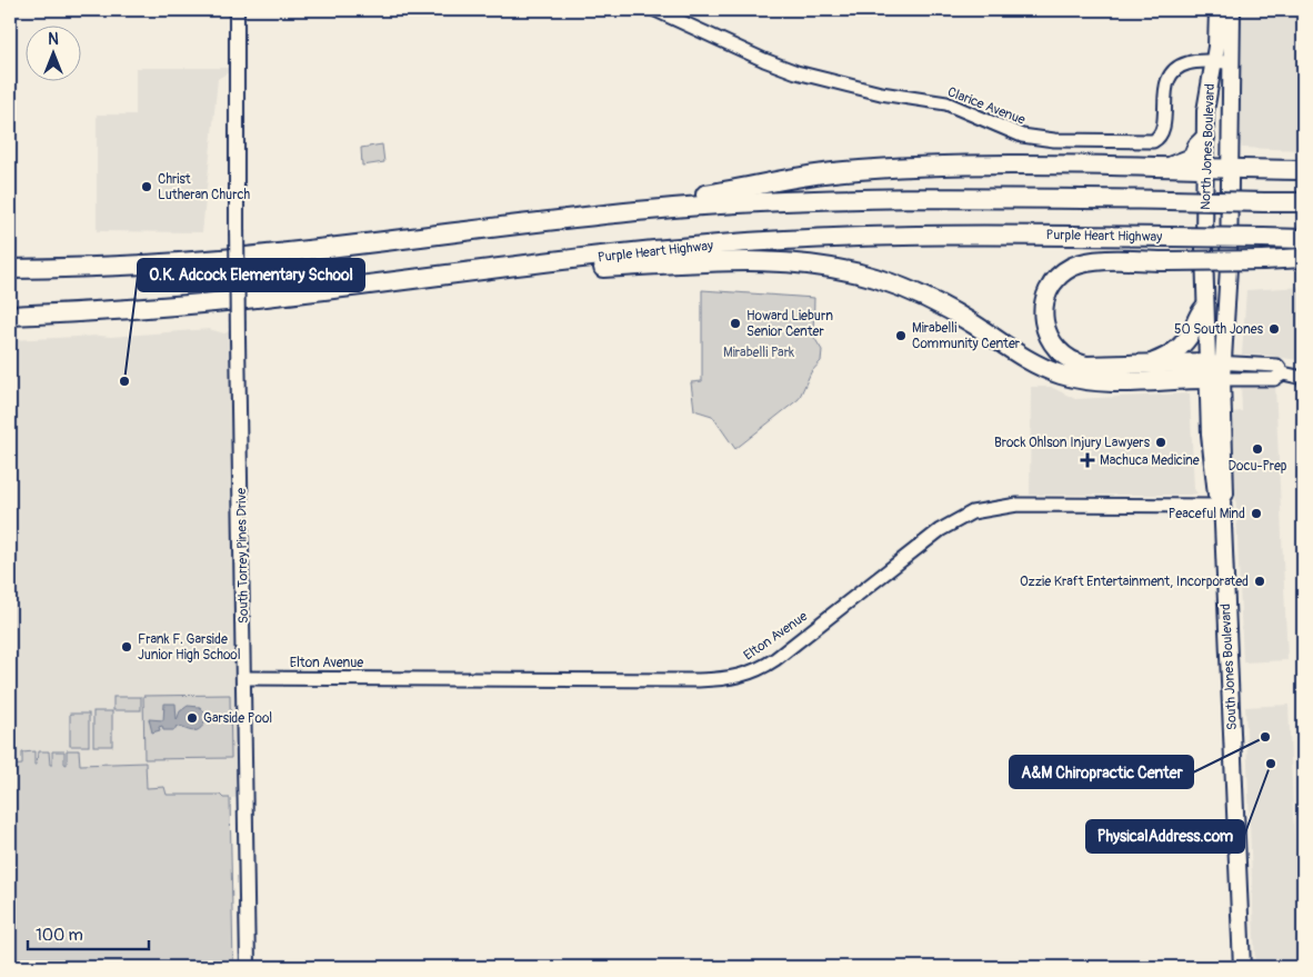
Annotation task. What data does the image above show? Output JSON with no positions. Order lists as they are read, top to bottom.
{
  "streets": {
    "highway": ["Purple Heart Highway"],
    "main road": ["North Jones Boulevard", "South Torrey Pines Drive", "South Jones Boulevard"],
    "street": ["Clarice Avenue", "Elton Avenue"]
  },
  "crossings": [
    ["Clarice Avenue", "North Jones Boulevard"],
    ["North Jones Boulevard", "South Jones Boulevard"],
    ["South Torrey Pines Drive", "Elton Avenue"],
    ["Elton Avenue", "South Jones Boulevard"]
  ],
  "parks": ["Mirabelli Park"],
  "places": {
    "other": [
      "Christ Lutheran Church",
      "Howard Lieburn Senior Center",
      "50 South Jones",
      "Mirabelli Community Center",
      "O.K. Adcock Elementary School",
      "Brock Ohlson Injury Lawyers",
      "Docu-Prep",
      "Peaceful Mind",
      "Ozzie Kraft Entertainment, Incorporated",
      "Frank F. Garside Junior High School",
      "Garside Pool",
      "A&M Chiropractic Center",
      "PhysicalAddress.com"
    ],
    "health": ["Machuca Medicine"]
  },
  "scale_bar": "100 m",
  "north": "top"
}
